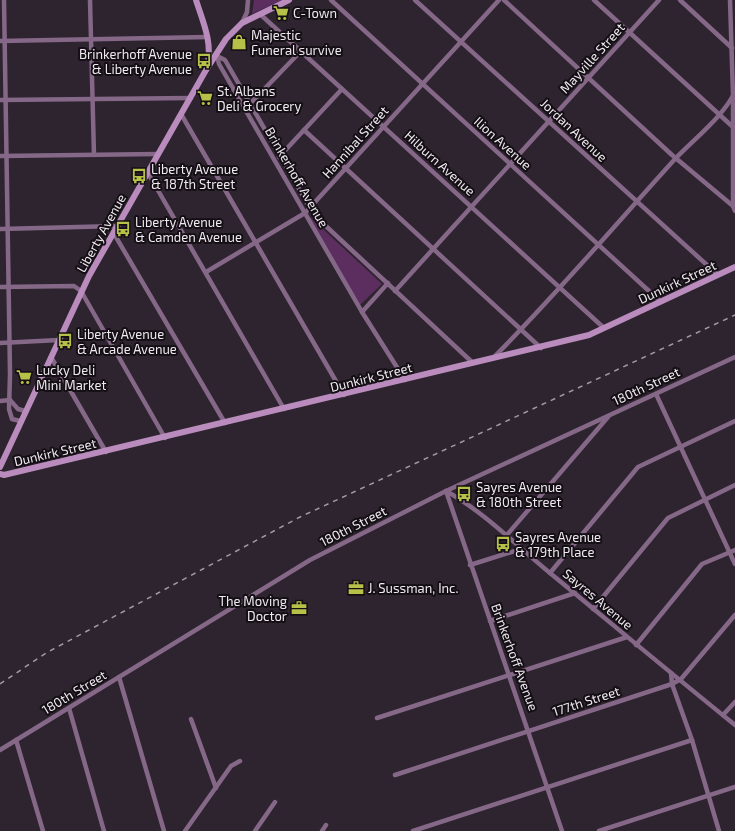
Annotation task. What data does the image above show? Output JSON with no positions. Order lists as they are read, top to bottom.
{
  "streets": {
    "main road": ["Liberty Avenue", "Dunkirk Street"],
    "street": [
      "Mayville Street",
      "Jordan Avenue",
      "Hannibal Street",
      "Ilion Avenue",
      "Hilburn Avenue",
      "Brinkerhoff Avenue",
      "180th Street",
      "Sayres Avenue",
      "177th Street"
    ]
  },
  "crossings": [
    ["Mayville Street", "Jordan Avenue"],
    ["Mayville Street", "Ilion Avenue"],
    ["Mayville Street", "Hilburn Avenue"],
    ["Mayville Street", "Brinkerhoff Avenue"],
    ["Jordan Avenue", "Hannibal Street"],
    ["Jordan Avenue", "Dunkirk Street"],
    ["Hannibal Street", "Ilion Avenue"],
    ["Hannibal Street", "Hilburn Avenue"],
    ["Hannibal Street", "Brinkerhoff Avenue"],
    ["Ilion Avenue", "Dunkirk Street"],
    ["Hilburn Avenue", "Liberty Avenue"],
    ["Hilburn Avenue", "Dunkirk Street"],
    ["Brinkerhoff Avenue", "Liberty Avenue"],
    ["Brinkerhoff Avenue", "Dunkirk Street"],
    ["Brinkerhoff Avenue", "180th Street"],
    ["Brinkerhoff Avenue", "Sayres Avenue"],
    ["Brinkerhoff Avenue", "177th Street"],
    ["180th Street", "Sayres Avenue"],
    ["Sayres Avenue", "177th Street"]
  ],
  "places": {
    "supermarket": ["C-Town", "St. Albans Deli & Grocery", "Lucky Deli Mini Market"],
    "shop": ["Majestic Funeral survive"],
    "bus stop": [
      "Brinkerhoff Avenue & Liberty Avenue",
      "Liberty Avenue & 187th Street",
      "Liberty Avenue & Camden Avenue",
      "Liberty Avenue & Arcade Avenue",
      "Sayres Avenue & 180th Street",
      "Sayres Avenue & 179th Place"
    ],
    "office": ["J. Sussman, Inc.", "The Moving Doctor"]
  }
}
